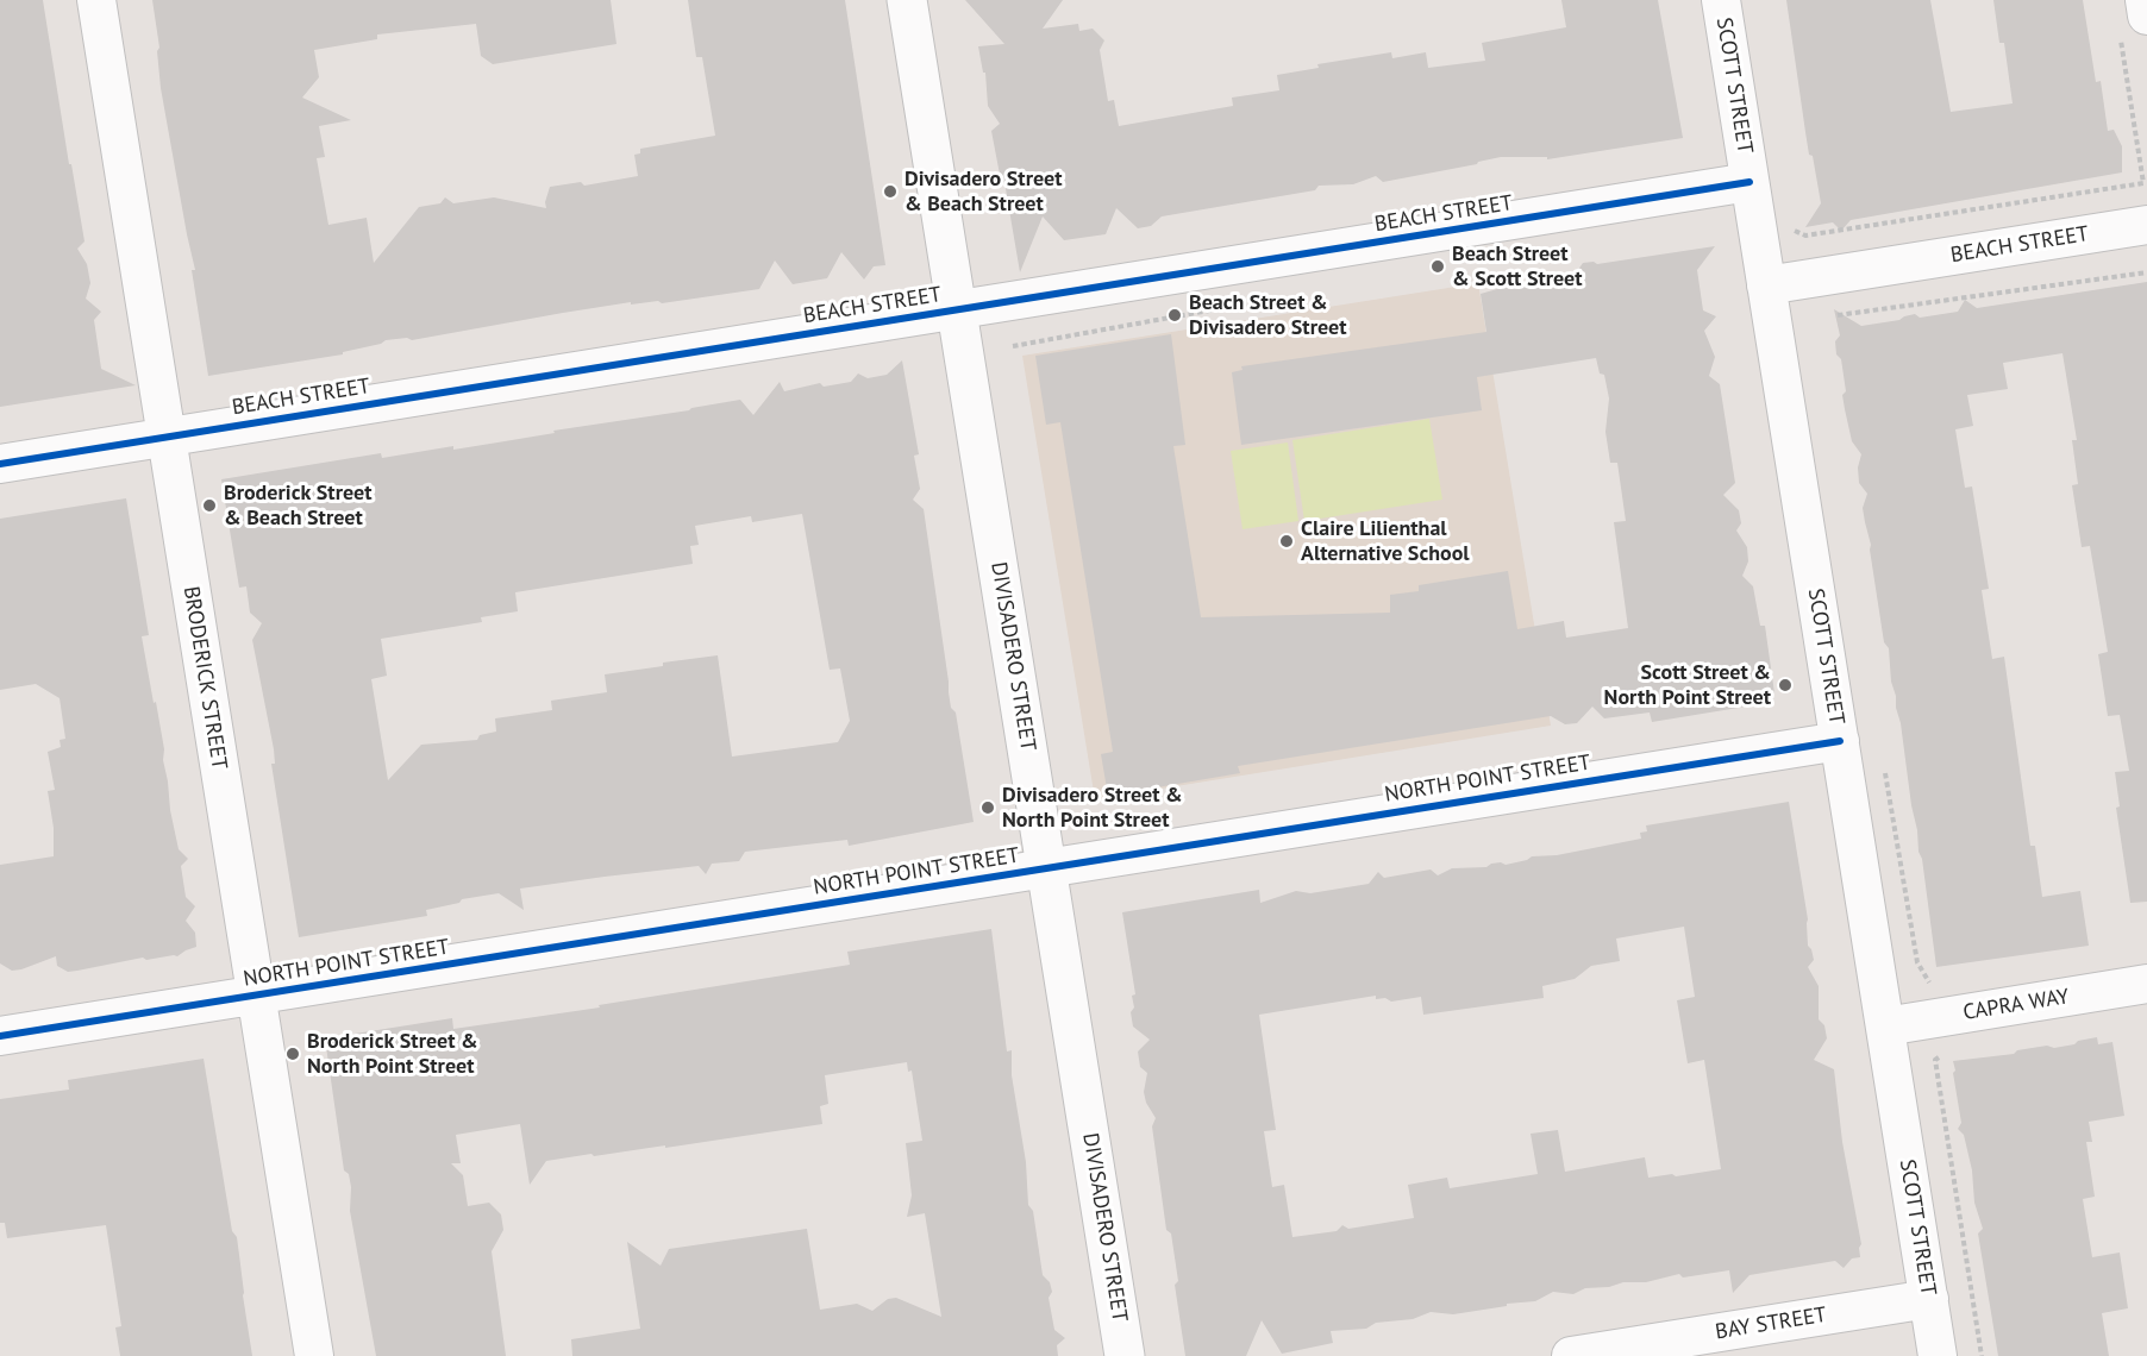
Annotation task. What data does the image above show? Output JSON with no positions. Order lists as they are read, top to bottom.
{
  "streets": {
    "street": [
      "SCOTT STREET",
      "BEACH STREET",
      "DIVISADERO STREET",
      "BRODERICK STREET",
      "NORTH POINT STREET",
      "CAPRA WAY",
      "BAY STREET"
    ]
  },
  "crossings": [
    ["SCOTT STREET", "BEACH STREET"],
    ["SCOTT STREET", "NORTH POINT STREET"],
    ["SCOTT STREET", "CAPRA WAY"],
    ["SCOTT STREET", "BAY STREET"],
    ["BEACH STREET", "DIVISADERO STREET"],
    ["BEACH STREET", "BRODERICK STREET"],
    ["DIVISADERO STREET", "NORTH POINT STREET"],
    ["BRODERICK STREET", "NORTH POINT STREET"]
  ],
  "places": [
    "Divisadero Street & Beach Street",
    "Beach Street & Scott Street",
    "Beach Street & Divisadero Street",
    "Broderick Street & Beach Street",
    "Claire Lilienthal Alternative School",
    "Scott Street & North Point Street",
    "Divisadero Street & North Point Street",
    "Broderick Street & North Point Street"
  ]
}
